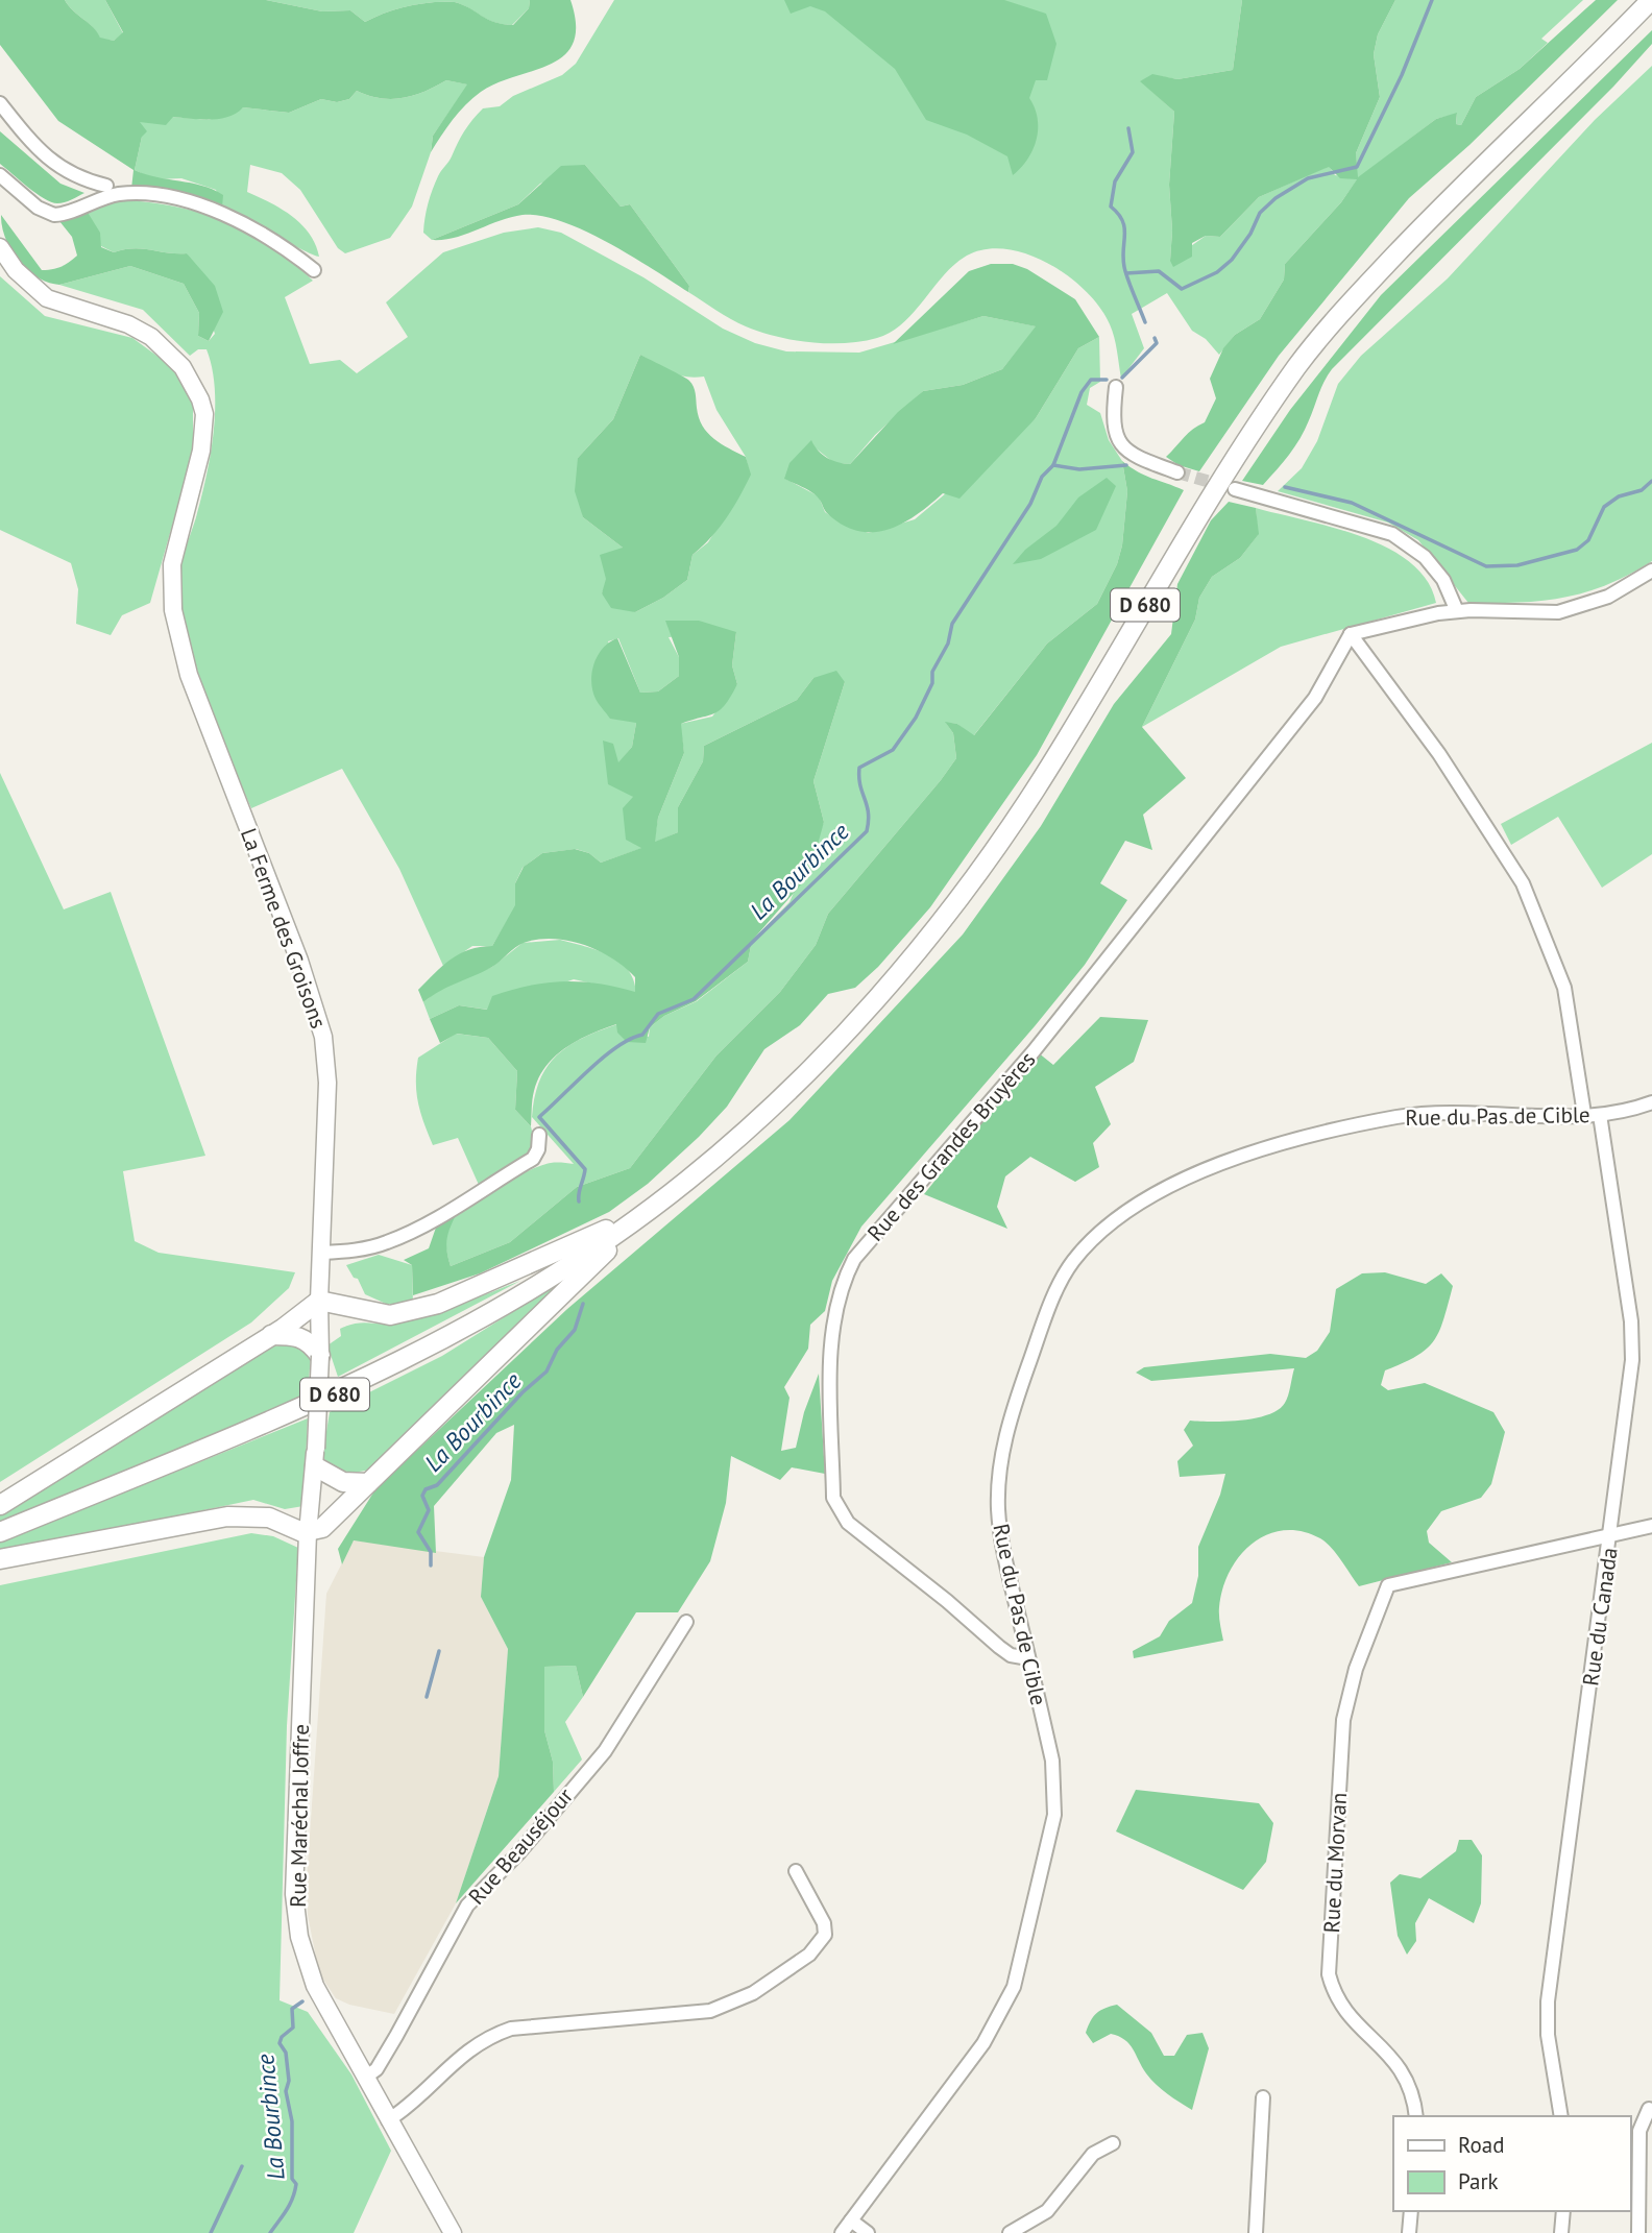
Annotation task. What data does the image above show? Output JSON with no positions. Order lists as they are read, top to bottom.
{
  "streets": {
    "main road": ["D 680", "La Ferme des Groisons", "Rue Maréchal Joffre"],
    "street": [
      "Rue du Pas de Cible",
      "Rue des Grandes Bruyères",
      "Rue du Canada",
      "Rue Beauséjour",
      "Rue du Morvan"
    ]
  },
  "crossings": [
    ["La Ferme des Groisons", "Rue Maréchal Joffre"],
    ["Rue du Pas de Cible", "Rue des Grandes Bruyères"],
    ["Rue du Pas de Cible", "Rue du Canada"],
    ["Rue du Canada", "Rue du Morvan"],
    ["Rue Maréchal Joffre", "Rue Beauséjour"]
  ],
  "water": ["La Bourbince"],
  "legend": ["Road", "Park"]
}
